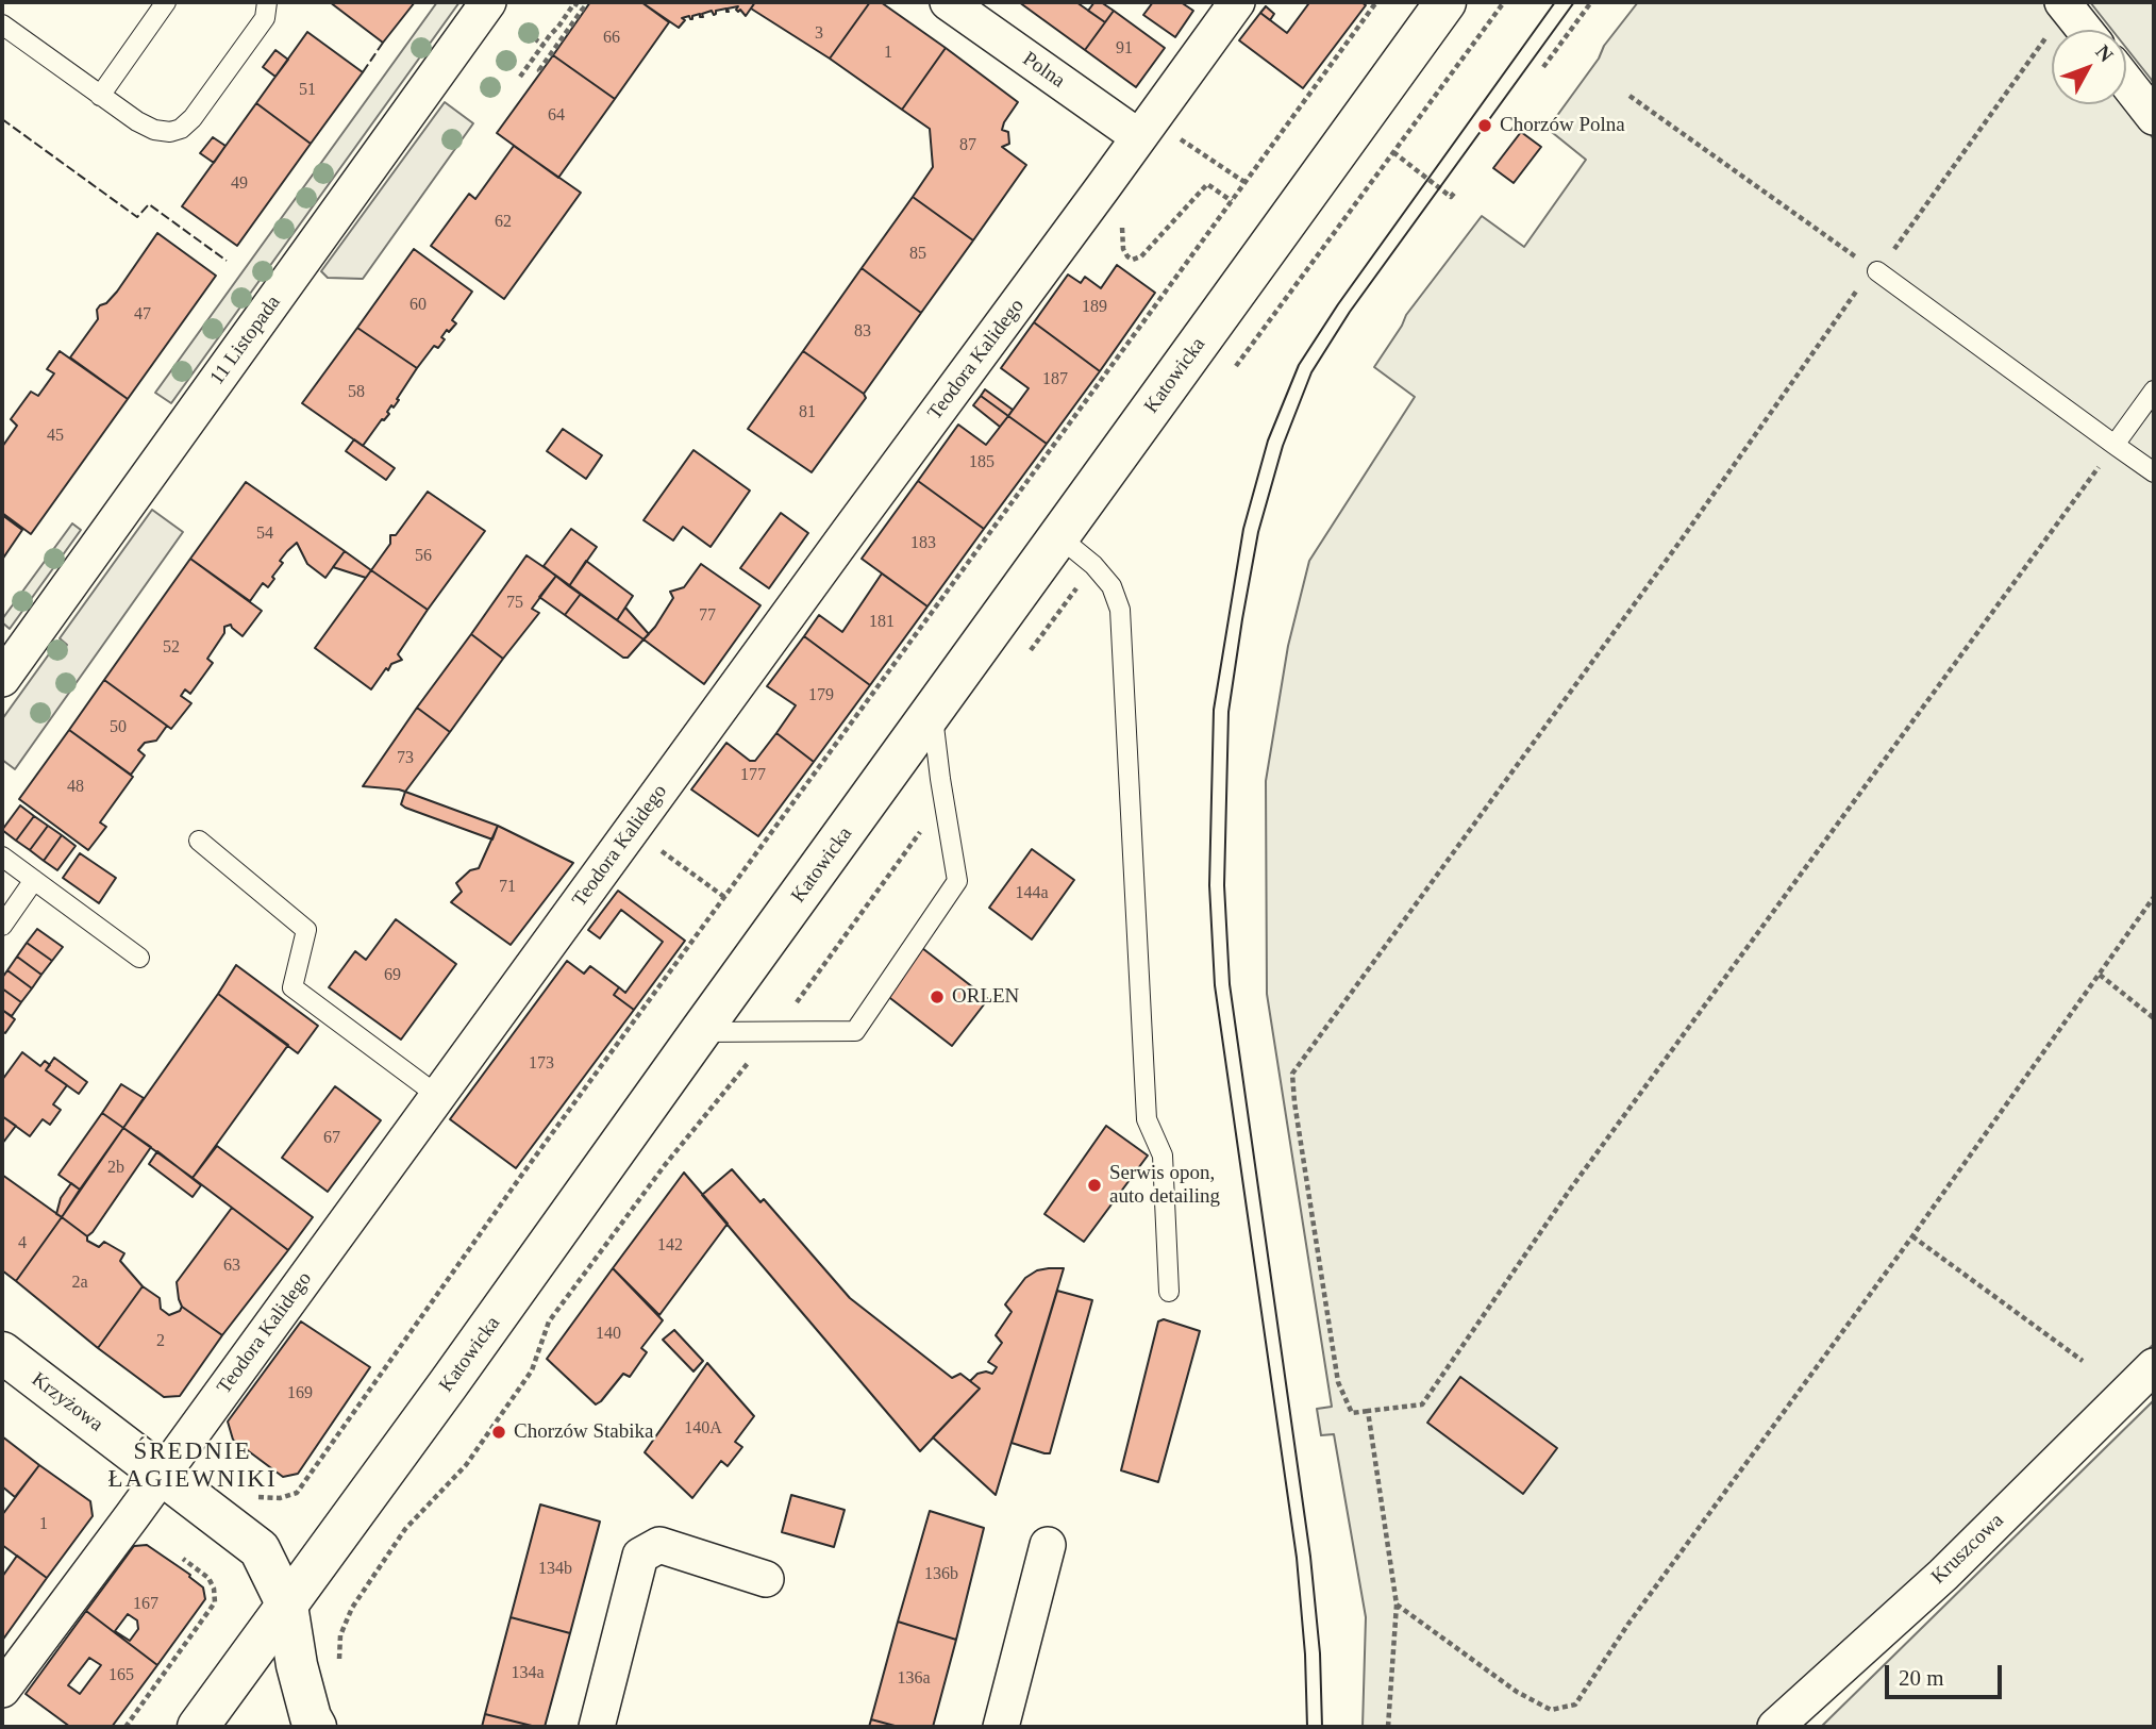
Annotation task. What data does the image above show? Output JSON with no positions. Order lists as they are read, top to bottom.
{
  "streets": {
    "main road": ["Katowicka", "Krzyżowa"],
    "street": [
      "Polna",
      "11 Listopada",
      "Teodora Kalidego",
      "Kruszcowa"
    ]
  },
  "crossings": [
    ["Polna", "Teodora Kalidego"],
    ["Teodora Kalidego", "Krzyżowa"],
    ["Katowicka", "Krzyżowa"]
  ],
  "districts": ["ŚREDNIE ŁAGIEWNIKI"],
  "places": [
    "Chorzów Polna",
    "ORLEN",
    "Serwis opon, auto detailing",
    "Chorzów Stabika"
  ],
  "house_numbers": [
    "3",
    "66",
    "91",
    "1",
    "51",
    "64",
    "87",
    "49",
    "62",
    "85",
    "60",
    "189",
    "47",
    "83",
    "187",
    "58",
    "81",
    "45",
    "185",
    "54",
    "183",
    "56",
    "75",
    "77",
    "181",
    "52",
    "179",
    "50",
    "73",
    "177",
    "48",
    "71",
    "144a",
    "69",
    "173",
    "67",
    "2b",
    "4",
    "142",
    "63",
    "2a",
    "140",
    "2",
    "169",
    "140A",
    "1",
    "134b",
    "136b",
    "167",
    "134a",
    "165",
    "136a"
  ],
  "scale_bar": "20 m",
  "north": "top right"
}
